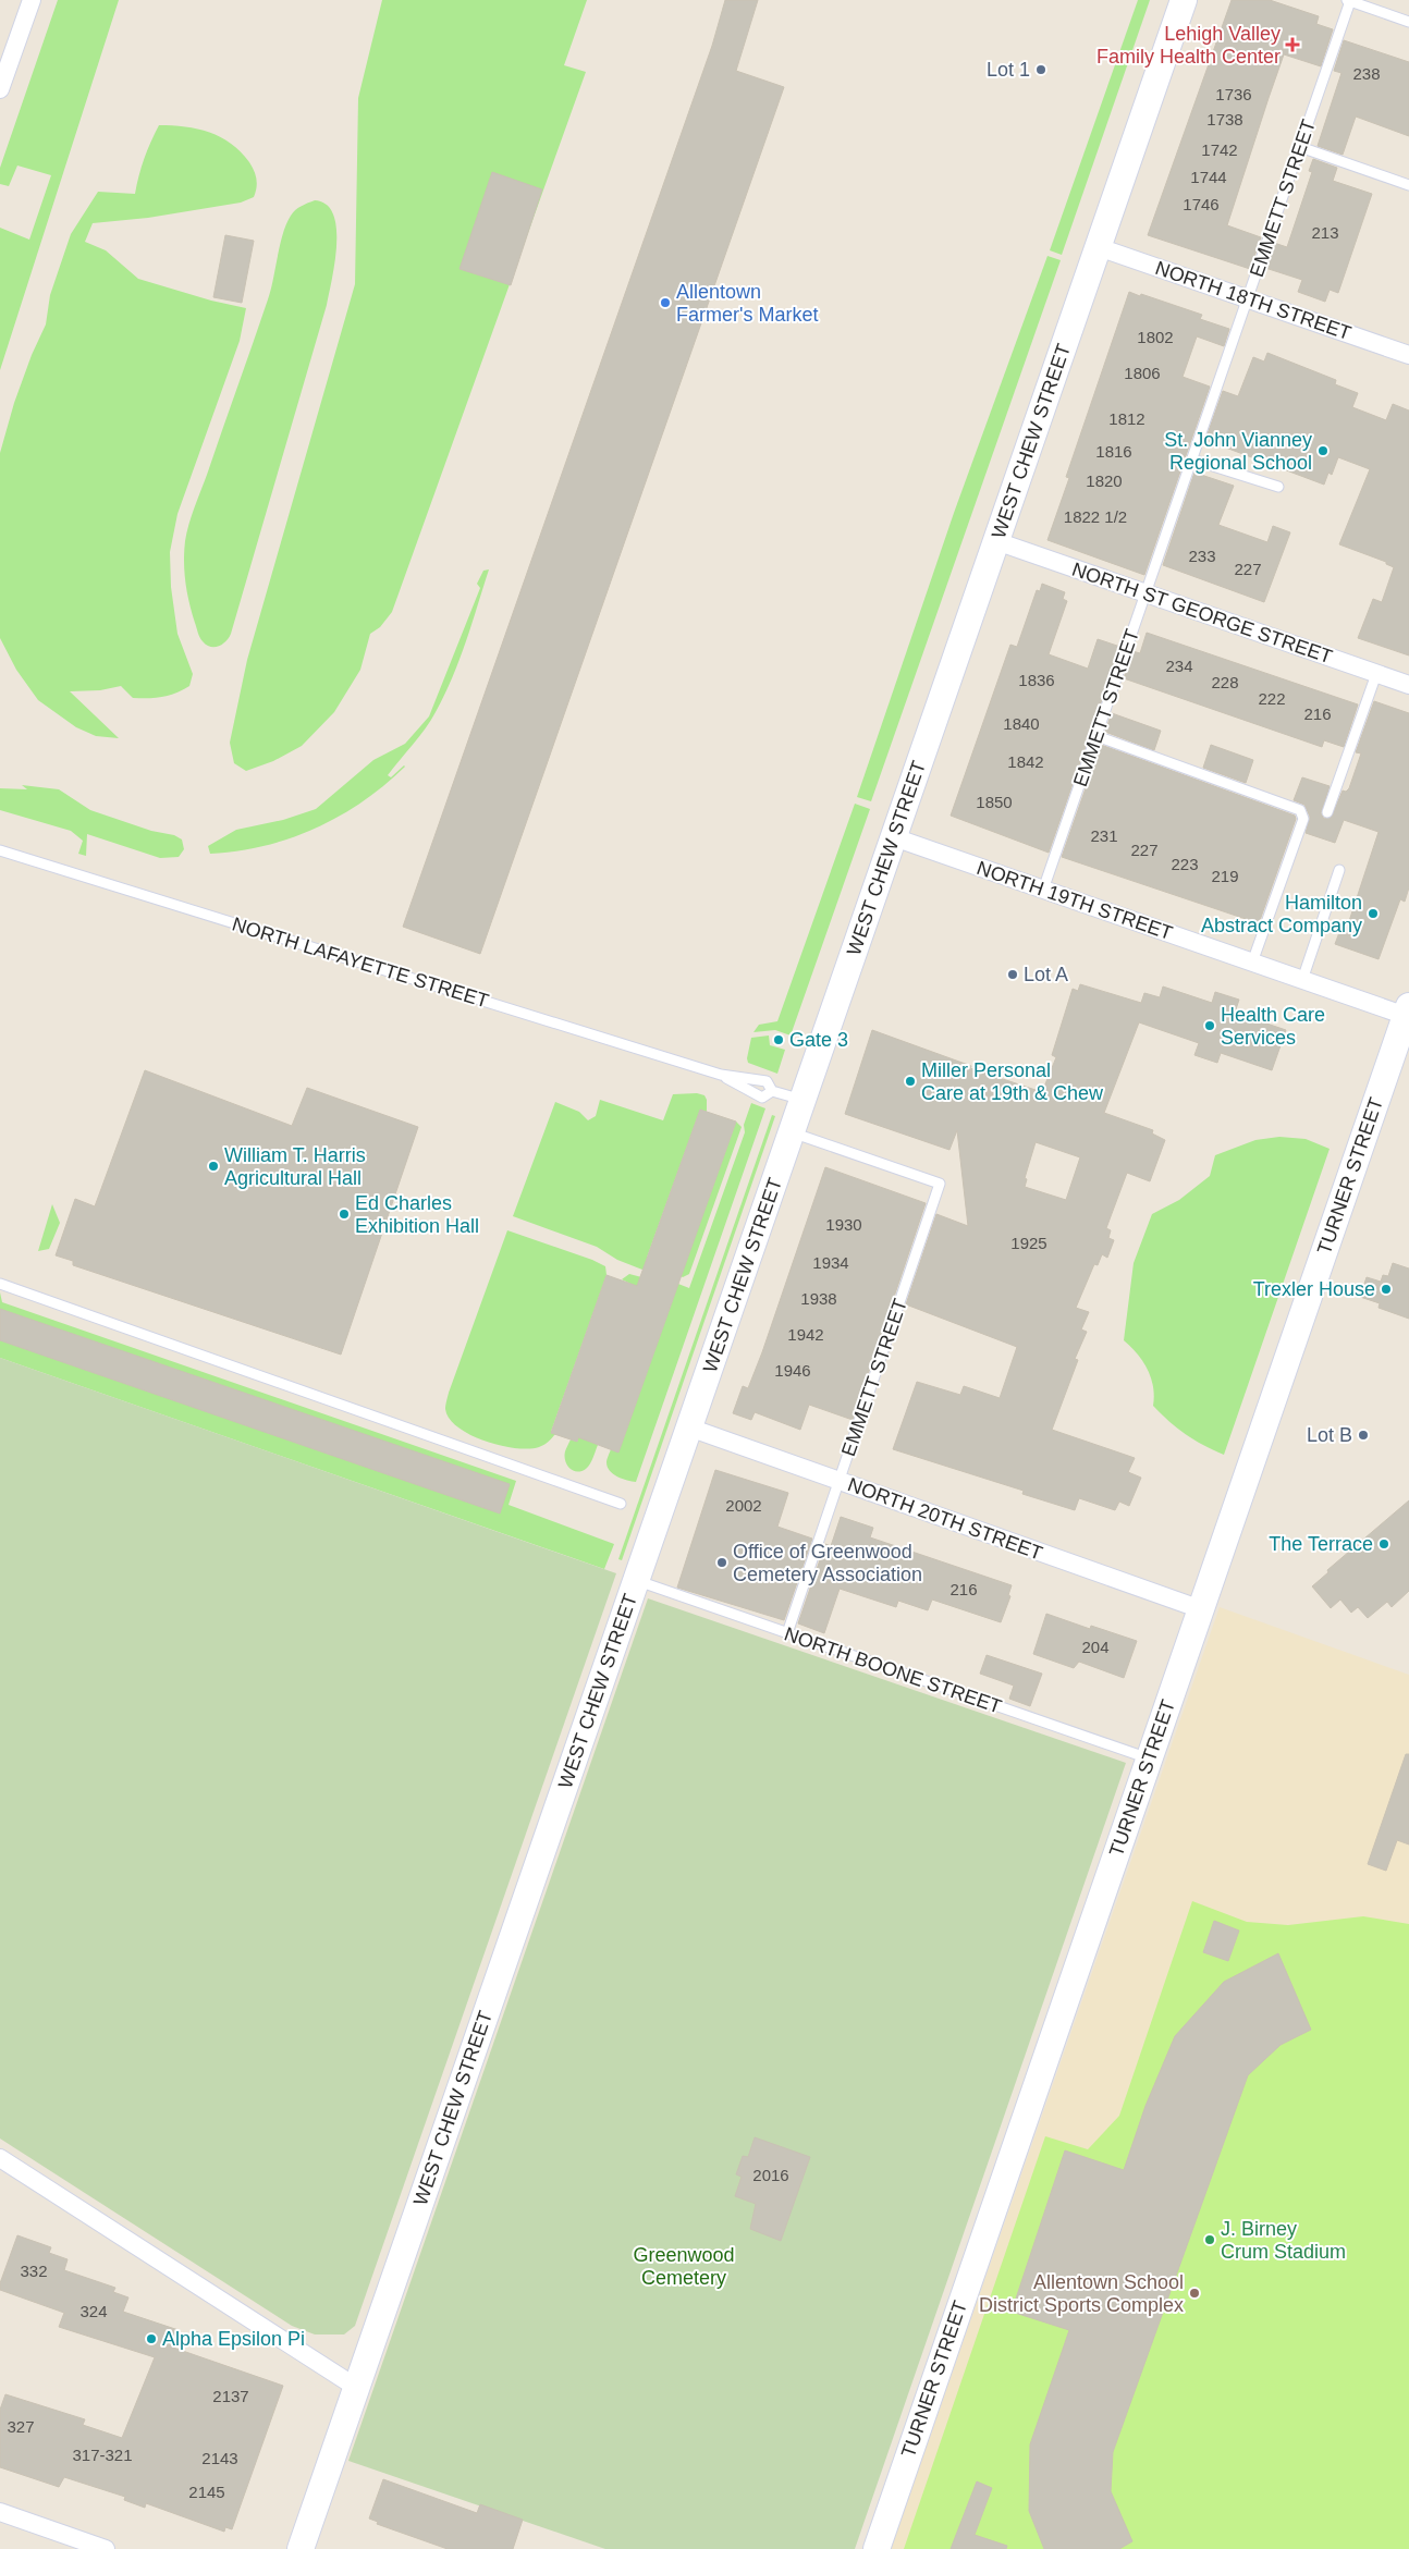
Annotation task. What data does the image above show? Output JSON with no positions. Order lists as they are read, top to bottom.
{
  "streets": {
    "street": [
      "NORTH 18TH STREET",
      "WEST CHEW STREET",
      "NORTH ST GEORGE STREET",
      "NORTH 19TH STREET",
      "TURNER STREET",
      "NORTH 20TH STREET"
    ],
    "lane": ["EMMETT STREET", "NORTH LAFAYETTE STREET", "NORTH BOONE STREET"]
  },
  "crossings": [
    ["EMMETT STREET", "NORTH 18TH STREET"],
    ["EMMETT STREET", "WEST CHEW STREET"],
    ["EMMETT STREET", "NORTH ST GEORGE STREET"],
    ["EMMETT STREET", "NORTH 19TH STREET"],
    ["EMMETT STREET", "NORTH 20TH STREET"],
    ["EMMETT STREET", "NORTH BOONE STREET"],
    ["NORTH 18TH STREET", "WEST CHEW STREET"],
    ["WEST CHEW STREET", "NORTH ST GEORGE STREET"],
    ["WEST CHEW STREET", "NORTH 19TH STREET"],
    ["WEST CHEW STREET", "NORTH LAFAYETTE STREET"],
    ["WEST CHEW STREET", "NORTH 20TH STREET"],
    ["WEST CHEW STREET", "NORTH BOONE STREET"],
    ["NORTH 19TH STREET", "TURNER STREET"],
    ["TURNER STREET", "NORTH 20TH STREET"],
    ["TURNER STREET", "NORTH BOONE STREET"]
  ],
  "parks": ["Greenwood Cemetery"],
  "places": {
    "health": ["Lehigh Valley Family Health Center"],
    "other": [
      "Lot 1",
      "Allentown Farmer's Market",
      "St. John Vianney Regional School",
      "Hamilton Abstract Company",
      "Lot A",
      "Health Care Services",
      "Gate 3",
      "Miller Personal Care at 19th & Chew",
      "William T. Harris Agricultural Hall",
      "Ed Charles Exhibition Hall",
      "Trexler House",
      "Lot B",
      "The Terrace",
      "Office of Greenwood Cemetery Association",
      "J. Birney Crum Stadium",
      "Allentown School District Sports Complex",
      "Alpha Epsilon Pi"
    ]
  },
  "house_numbers": [
    "238",
    "1736",
    "1738",
    "1742",
    "1744",
    "1746",
    "213",
    "1802",
    "1806",
    "1812",
    "1816",
    "1820",
    "1822 1/2",
    "233",
    "227",
    "234",
    "1836",
    "228",
    "222",
    "216",
    "1840",
    "1842",
    "1850",
    "231",
    "227",
    "223",
    "219",
    "1930",
    "1925",
    "1934",
    "1938",
    "1942",
    "1946",
    "2002",
    "216",
    "204",
    "2016",
    "332",
    "324",
    "2137",
    "327",
    "317-321",
    "2143",
    "2145"
  ]
}
